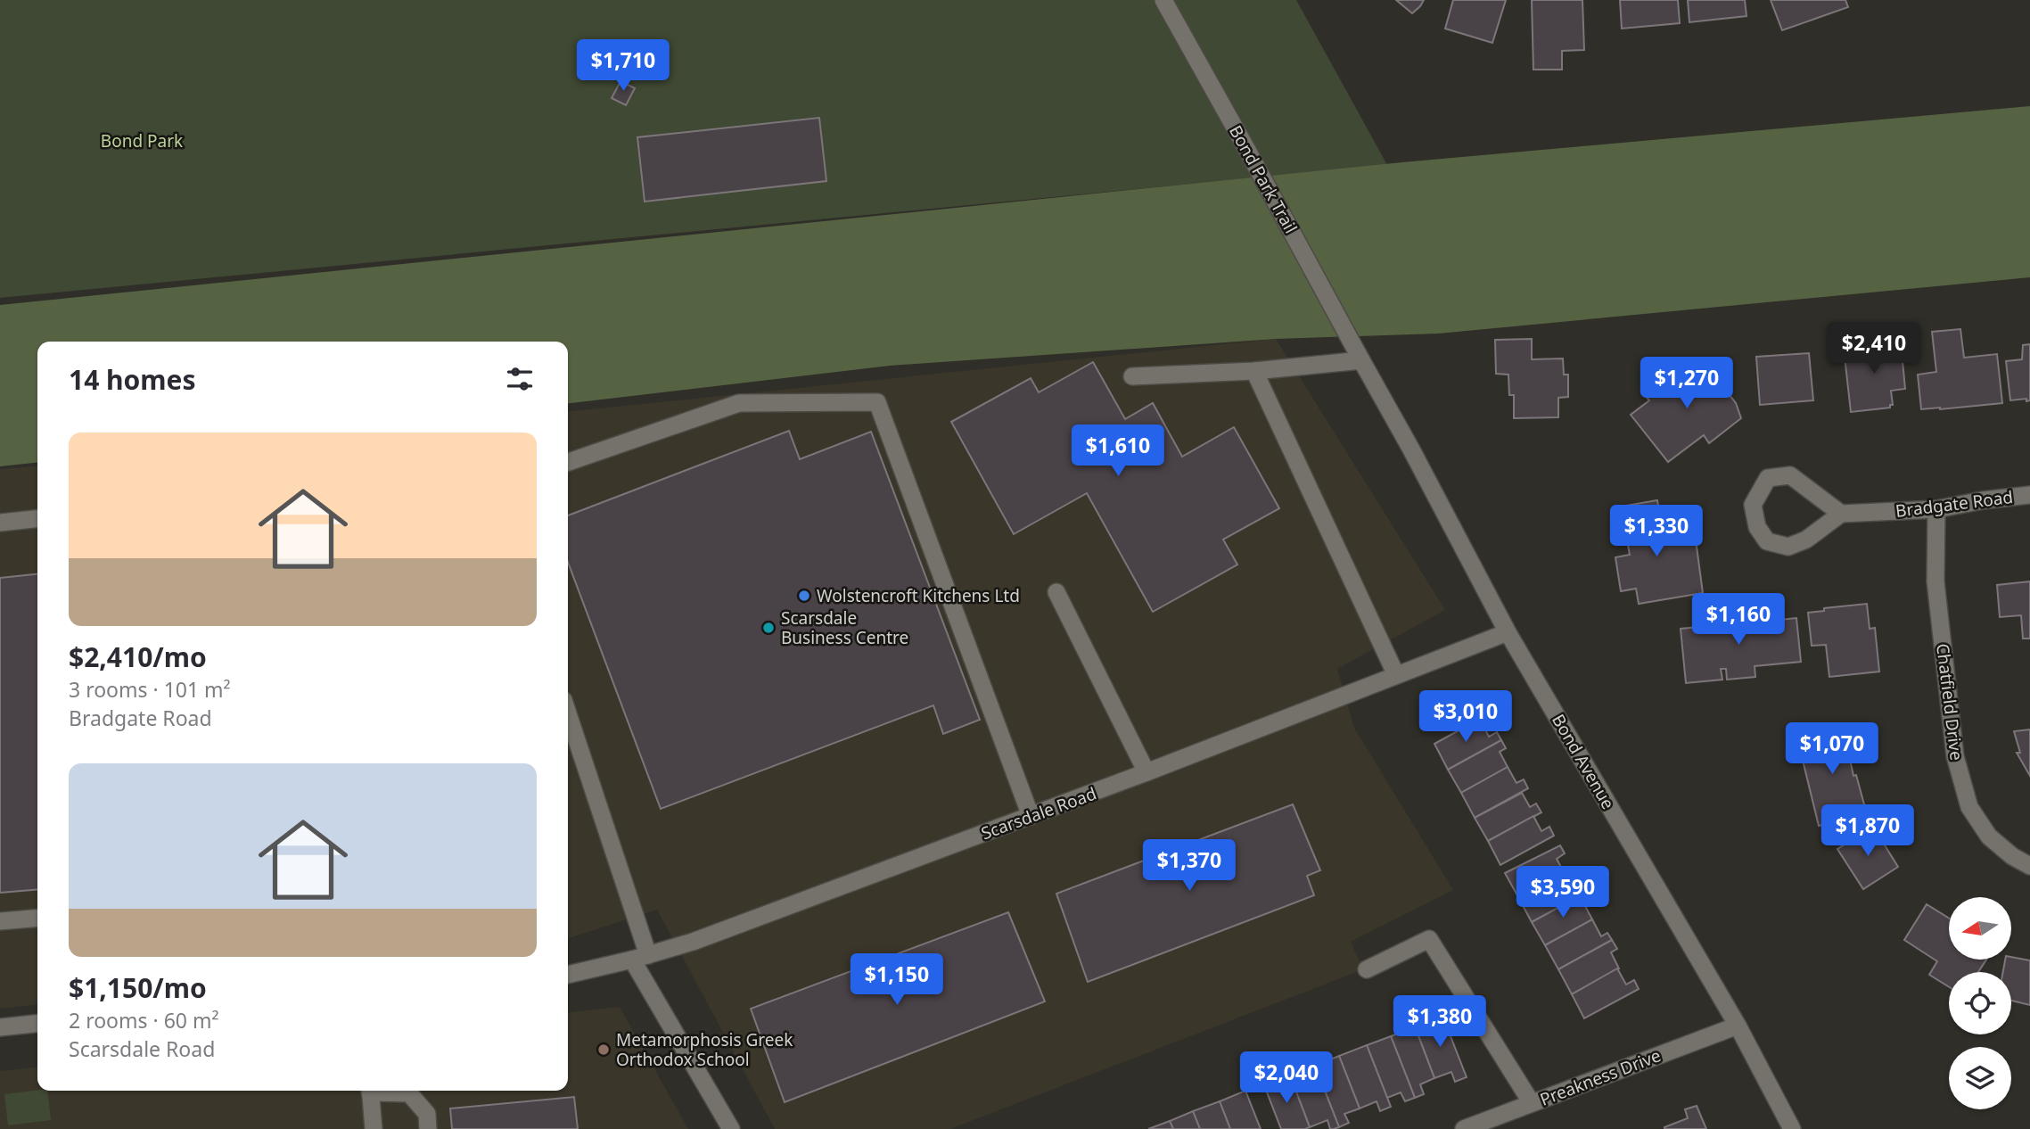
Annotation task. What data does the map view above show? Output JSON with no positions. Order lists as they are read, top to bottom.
{
  "streets": {
    "street": [
      "Bond Park Trail",
      "Bradgate Road",
      "Chatfield Drive",
      "Bond Avenue",
      "Scarsdale Road",
      "Preakness Drive"
    ]
  },
  "crossings": [
    ["Bond Park Trail", "Bond Avenue"],
    ["Bradgate Road", "Chatfield Drive"],
    ["Bond Avenue", "Scarsdale Road"],
    ["Bond Avenue", "Preakness Drive"]
  ],
  "parks": ["Bond Park"],
  "places": ["Wolstencroft Kitchens Ltd", "Scarsdale Business Centre", "Metamorphosis Greek Orthodox School"],
  "north": "left",
  "page": {
    "price": [
      "$1,710",
      "$2,410",
      "$1,270",
      "$1,610",
      "$1,330",
      "$1,160",
      "$3,010",
      "$1,070",
      "$1,870",
      "$1,370",
      "$3,590",
      "$1,150",
      "$1,380",
      "$2,040"
    ],
    "heading": "14 homes",
    "list": [
      {
        "name": "$2,410/mo",
        "note": "3 rooms · 101 m² · Bradgate Road"
      },
      {
        "name": "$1,150/mo",
        "note": "2 rooms · 60 m² · Scarsdale Road"
      }
    ]
  }
}
